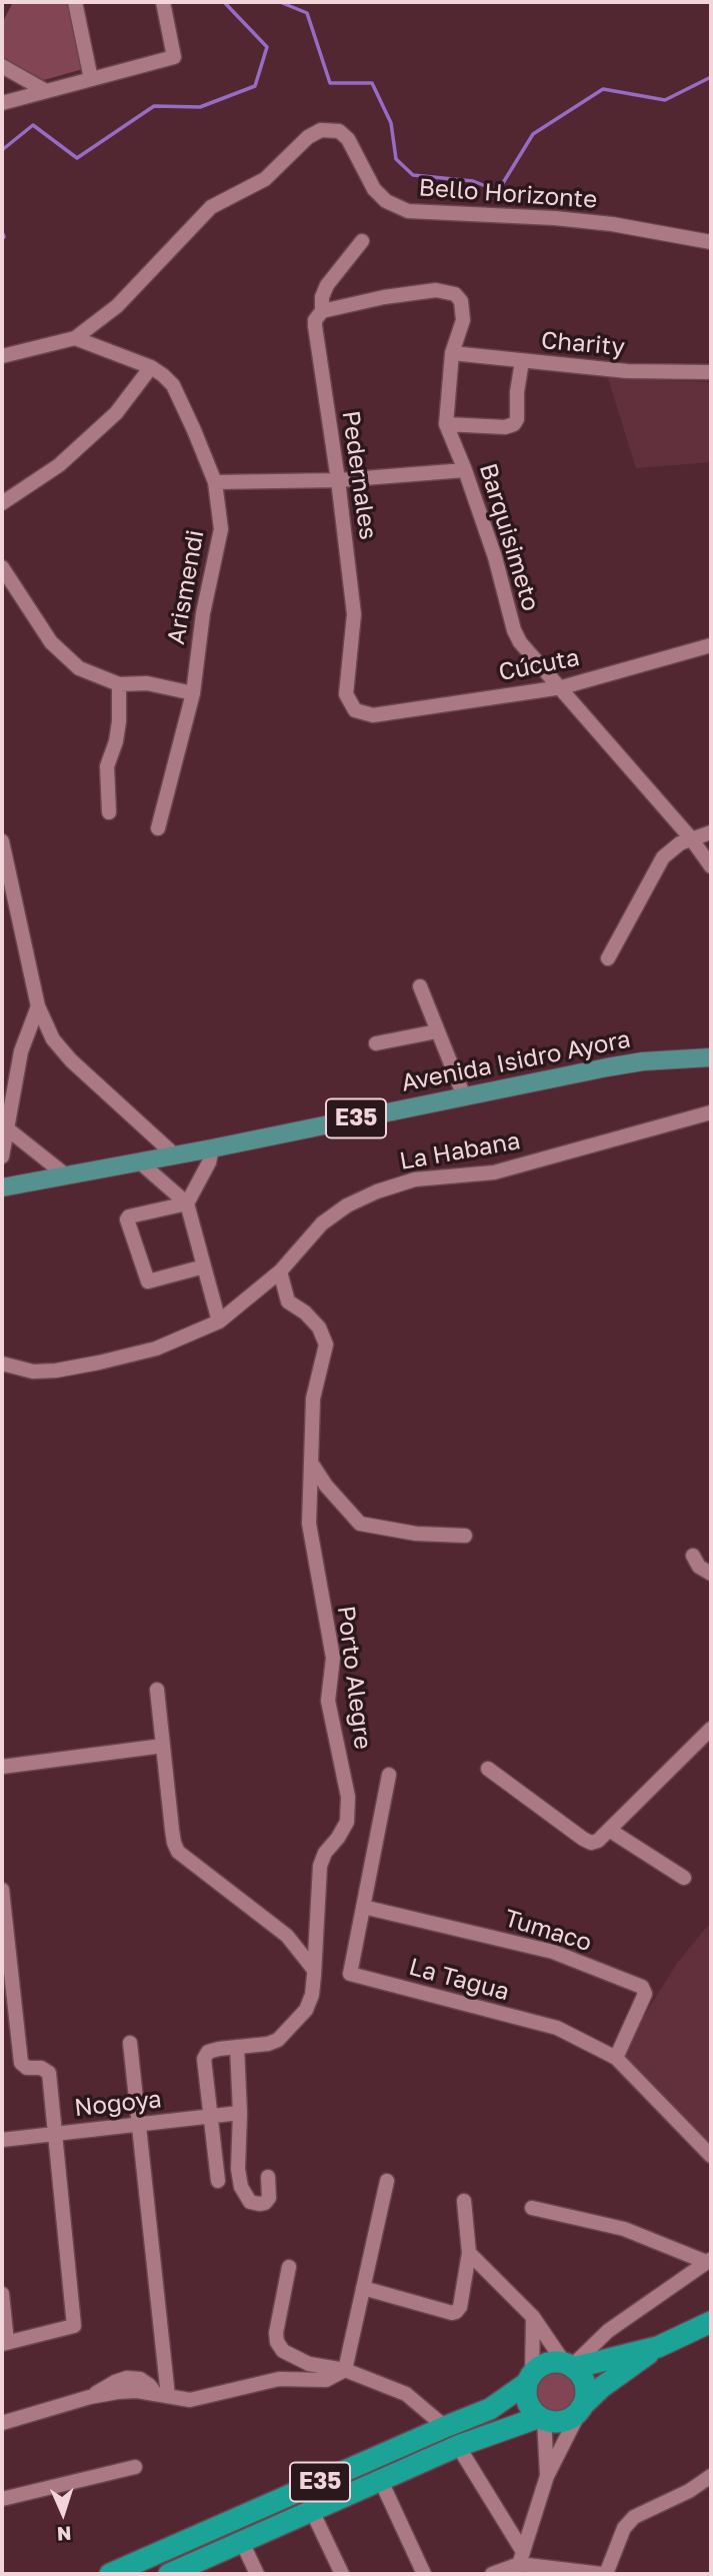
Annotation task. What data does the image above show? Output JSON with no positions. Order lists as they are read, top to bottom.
{
  "streets": {
    "highway": ["E35"],
    "main road": ["Avenida Isidro Ayora"],
    "street": [
      "Bello Horizonte",
      "Charity",
      "Pedernales",
      "Barquisimeto",
      "Arismendi",
      "Cúcuta",
      "La Habana",
      "Porto Alegre",
      "Tumaco",
      "La Tagua",
      "Nogoya"
    ]
  },
  "crossings": [
    ["Bello Horizonte", "Arismendi"],
    ["Charity", "Barquisimeto"],
    ["Pedernales", "Barquisimeto"],
    ["Pedernales", "Cúcuta"],
    ["Barquisimeto", "Cúcuta"],
    ["La Habana", "Porto Alegre"],
    ["Porto Alegre", "Nogoya"],
    ["Tumaco", "La Tagua"]
  ],
  "north": "bottom"
}
